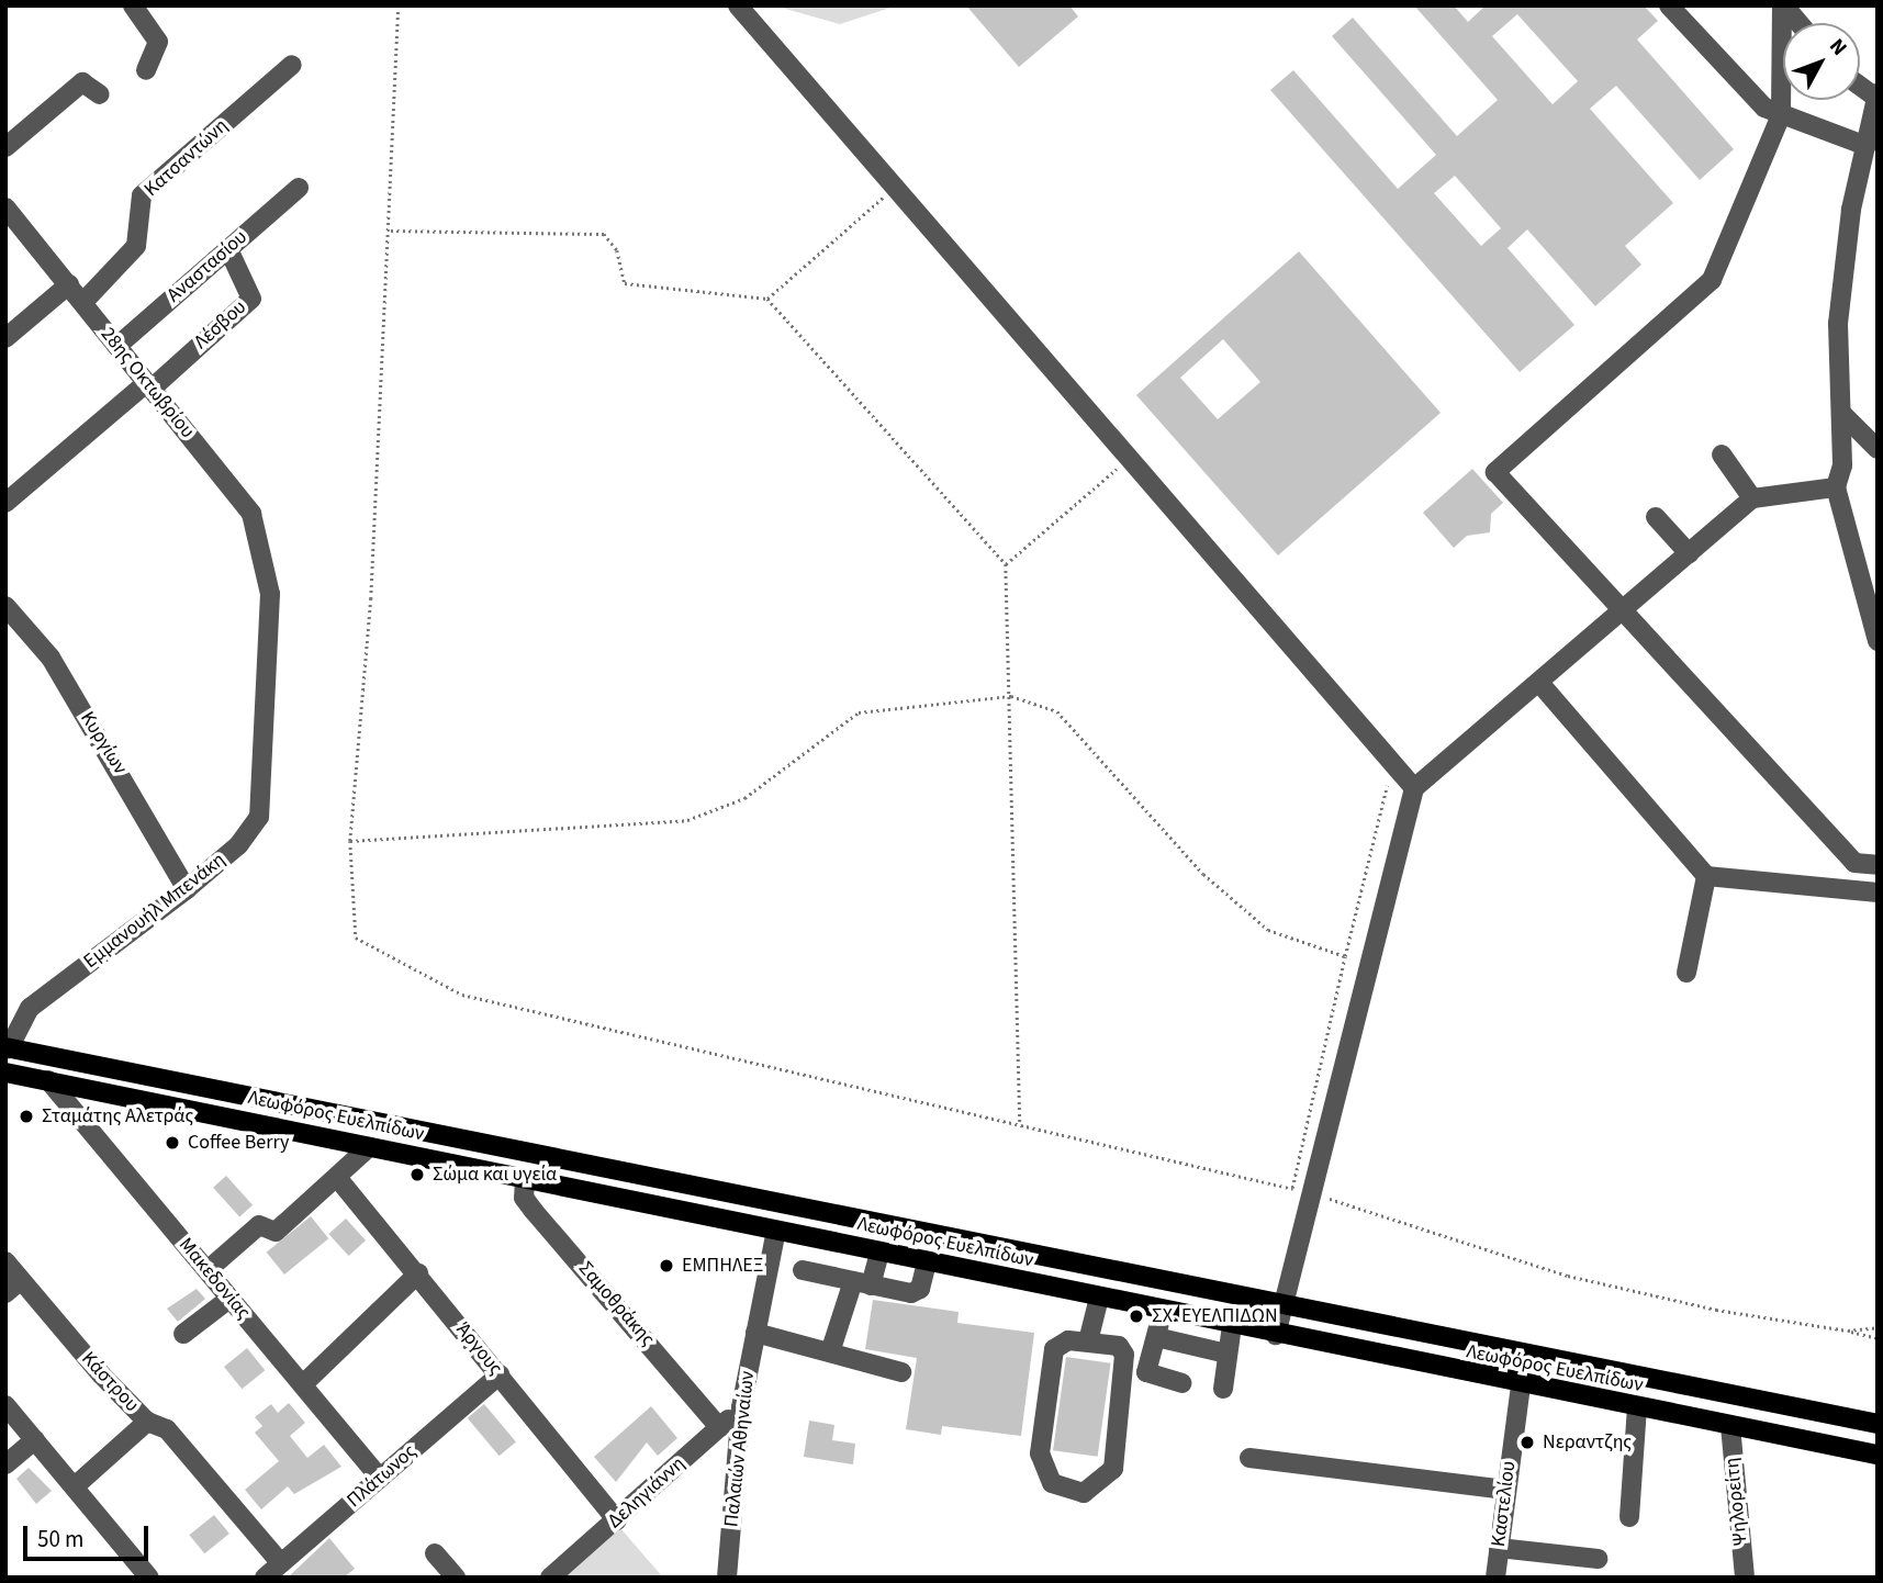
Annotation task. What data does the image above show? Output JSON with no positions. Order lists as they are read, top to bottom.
{
  "streets": {
    "main road": ["Λεωφόρος Ευελπίδων"],
    "street": [
      "Κατσαντώνη",
      "Αναστασίου",
      "Λέσβου",
      "28ης Οκτωβρίου",
      "Κυργίων",
      "Εμμανουήλ Μπενάκη",
      "Μακεδονίας",
      "Σαμοθράκης",
      "Άργους",
      "Κάστρου",
      "Παλαιών Αθηναίων",
      "Πλάτωνος",
      "Δεληγιάννη",
      "Ψηλορείτη",
      "Καστελίου"
    ]
  },
  "crossings": [
    ["Κατσαντώνη", "28ης Οκτωβρίου"],
    ["Αναστασίου", "Λέσβου"],
    ["Αναστασίου", "28ης Οκτωβρίου"],
    ["Λέσβου", "28ης Οκτωβρίου"],
    ["28ης Οκτωβρίου", "Εμμανουήλ Μπενάκη"],
    ["Κυργίων", "Εμμανουήλ Μπενάκη"],
    ["Εμμανουήλ Μπενάκη", "Λεωφόρος Ευελπίδων"],
    ["Λεωφόρος Ευελπίδων", "Μακεδονίας"],
    ["Λεωφόρος Ευελπίδων", "Σαμοθράκης"],
    ["Λεωφόρος Ευελπίδων", "Παλαιών Αθηναίων"],
    ["Λεωφόρος Ευελπίδων", "Ψηλορείτη"],
    ["Λεωφόρος Ευελπίδων", "Καστελίου"],
    ["Μακεδονίας", "Πλάτωνος"],
    ["Σαμοθράκης", "Δεληγιάννη"],
    ["Άργους", "Πλάτωνος"],
    ["Άργους", "Δεληγιάννη"],
    ["Κάστρου", "Πλάτωνος"],
    ["Παλαιών Αθηναίων", "Δεληγιάννη"]
  ],
  "places": [
    "Σταμάτης Αλετράς",
    "Coffee Berry",
    "Σώμα και υγεία",
    "ΕΜΠΗΛΕΞ",
    "ΣΧ. ΕΥΕΛΠΙΔΩΝ",
    "Νεραντζης"
  ],
  "scale_bar": "50 m",
  "north": "top right"
}
